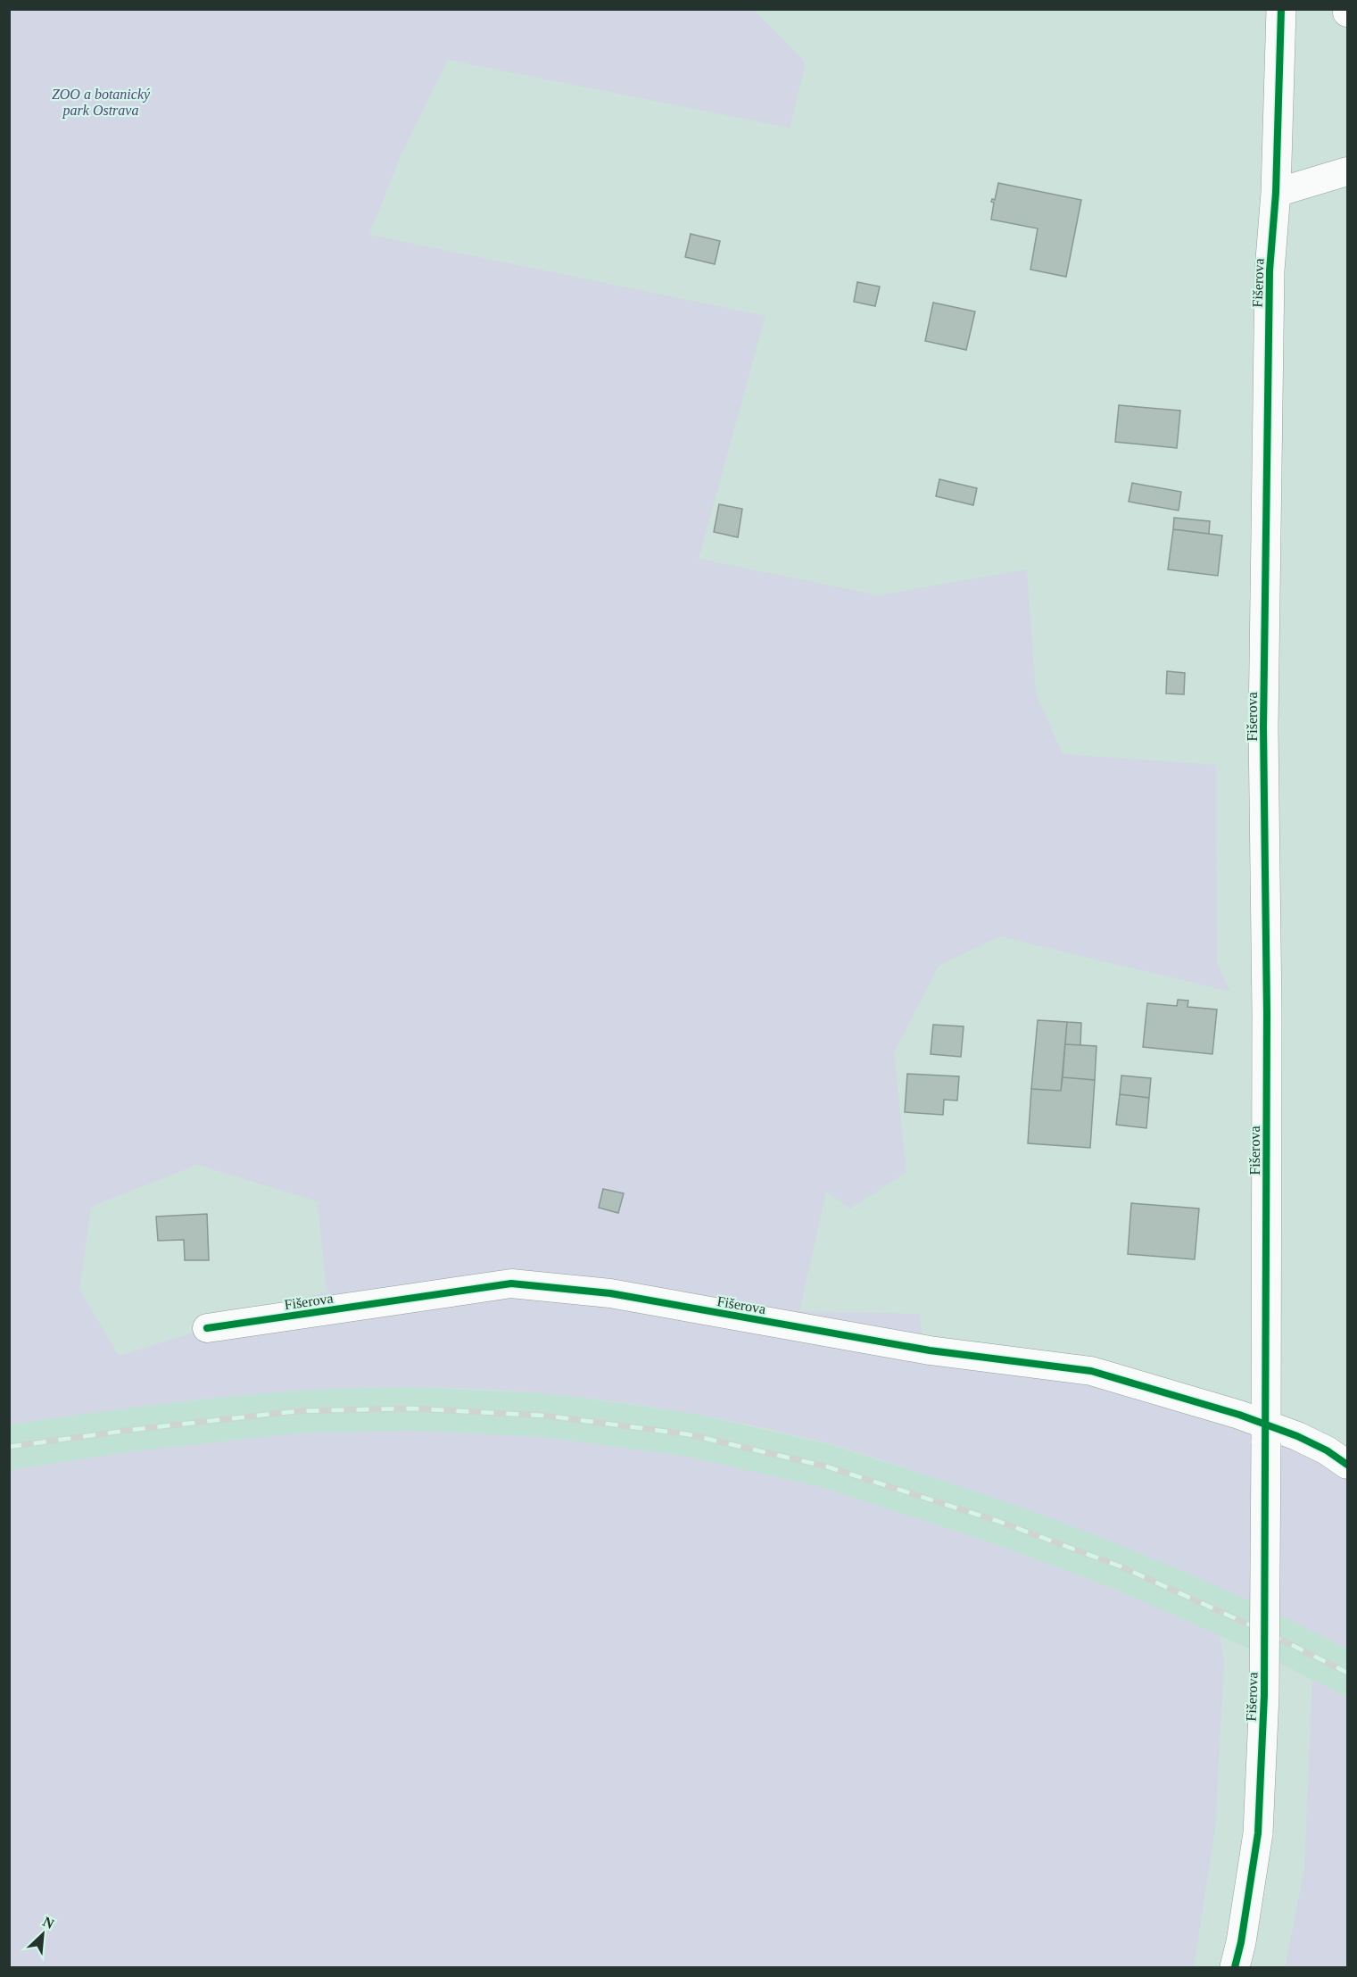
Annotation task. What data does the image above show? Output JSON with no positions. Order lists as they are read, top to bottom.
{
  "streets": {
    "street": ["Fišerova"]
  },
  "parks": ["ZOO a botanický park Ostrava"],
  "north": "top right"
}
